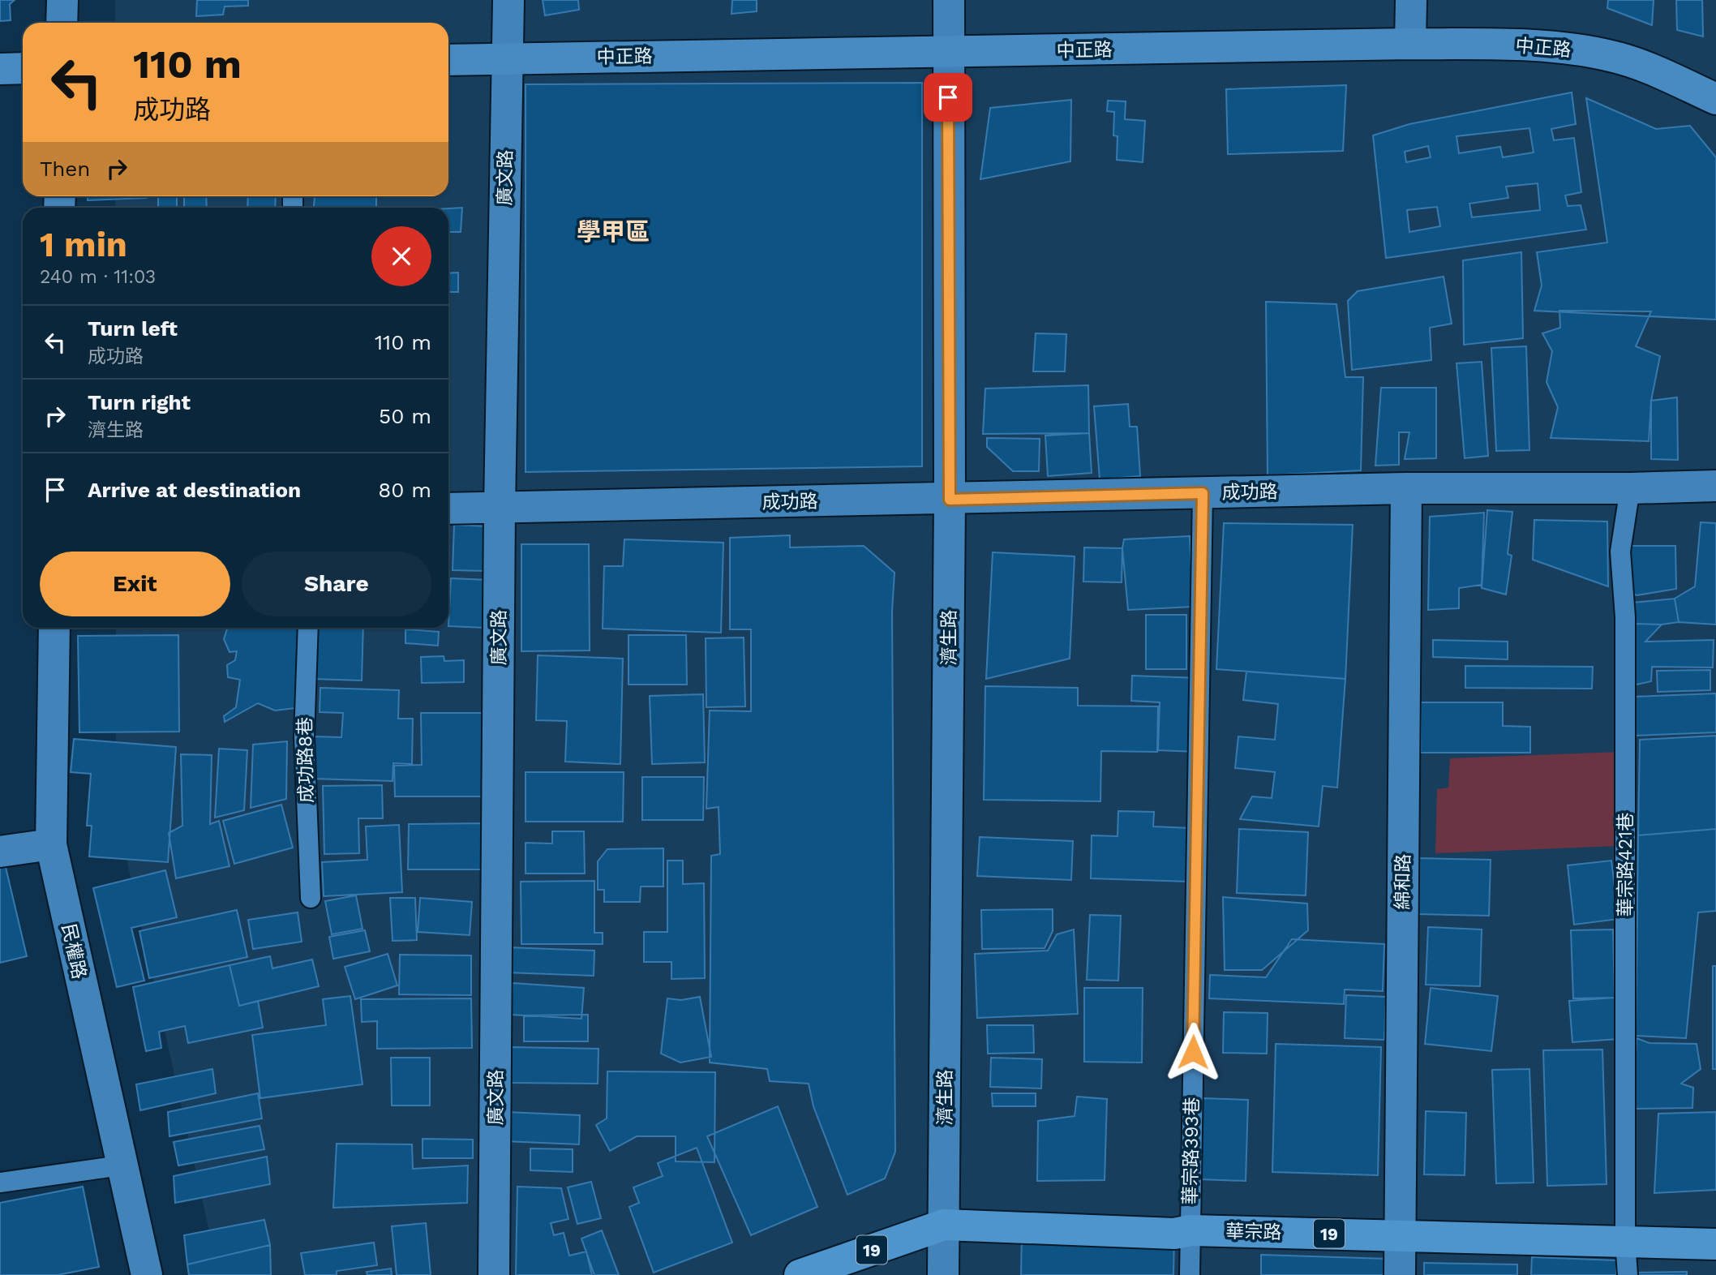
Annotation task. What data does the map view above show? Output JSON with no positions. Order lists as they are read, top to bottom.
{
  "streets": {
    "main road": ["中正路", "華宗路", "19"],
    "street": [
      "廣文路",
      "成功路",
      "濟生路",
      "綿和路",
      "民權路"
    ],
    "lane": ["成功路8巷", "華宗路421巷", "華宗路393巷"]
  },
  "crossings": [
    ["中正路", "廣文路"],
    ["中正路", "濟生路"],
    ["廣文路", "成功路"],
    ["成功路", "濟生路"],
    ["成功路", "華宗路421巷"],
    ["成功路", "綿和路"],
    ["成功路", "華宗路393巷"],
    ["濟生路", "華宗路"],
    ["華宗路421巷", "華宗路"],
    ["綿和路", "華宗路"],
    ["華宗路393巷", "華宗路"]
  ],
  "districts": ["學甲區"],
  "page": {
    "turn": ["110 m", "成功路"],
    "then": "Then",
    "heading": ["1 min", "240 m · 11:03"],
    "list": [
      {
        "name": "Turn left",
        "note": "成功路",
        "value": "110 m"
      },
      {
        "name": "Turn right",
        "note": "濟生路",
        "value": "50 m"
      },
      {
        "name": "Arrive at destination",
        "value": "80 m"
      }
    ],
    "buttons": ["Exit", "Share"]
  }
}
